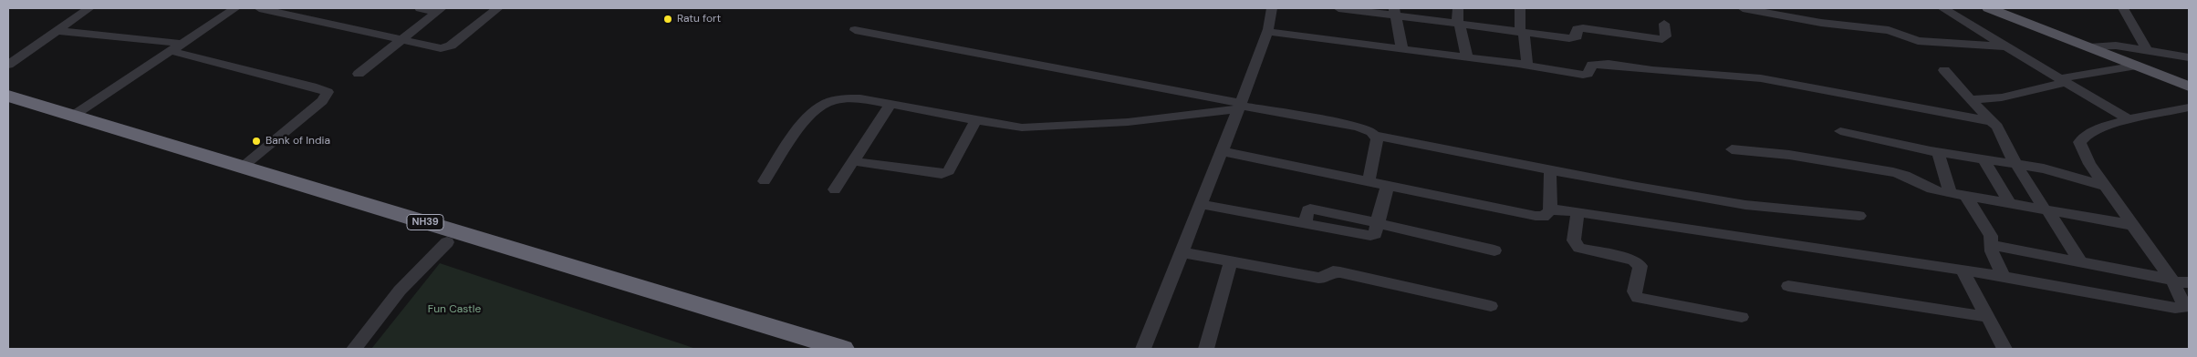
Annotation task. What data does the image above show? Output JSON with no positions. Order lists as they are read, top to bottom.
{
  "streets": {
    "highway": ["NH39"]
  },
  "parks": ["Fun Castle"],
  "places": ["Ratu fort", "Bank of India"]
}
